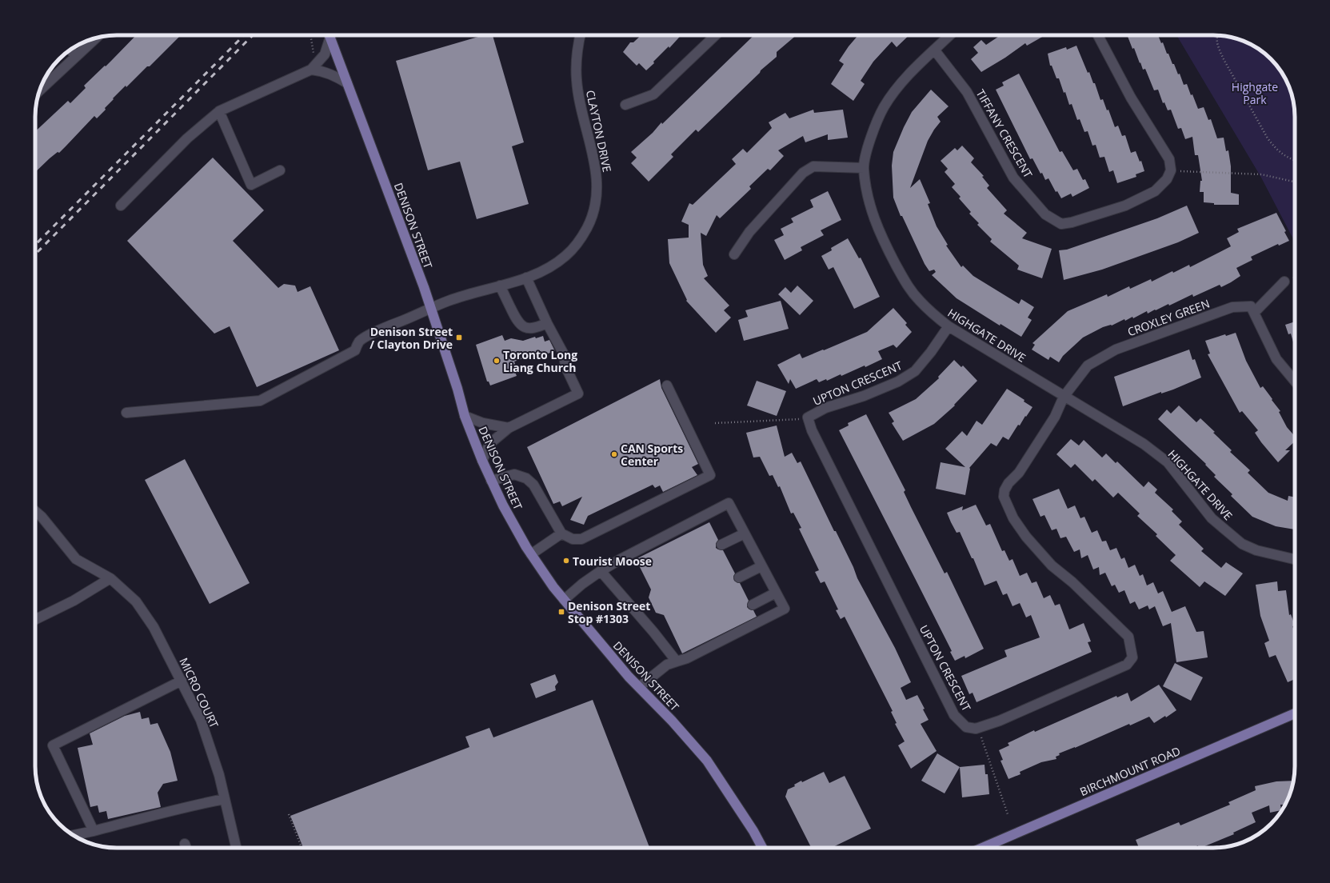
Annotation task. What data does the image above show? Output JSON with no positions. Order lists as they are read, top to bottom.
{
  "streets": {
    "main road": ["DENISON STREET", "BIRCHMOUNT ROAD"],
    "street": [
      "CLAYTON DRIVE",
      "TIFFANY CRESCENT",
      "CROXLEY GREEN",
      "HIGHGATE DRIVE",
      "UPTON CRESCENT",
      "MICRO COURT"
    ]
  },
  "crossings": [
    ["CLAYTON DRIVE", "DENISON STREET"],
    ["TIFFANY CRESCENT", "HIGHGATE DRIVE"],
    ["CROXLEY GREEN", "HIGHGATE DRIVE"],
    ["HIGHGATE DRIVE", "UPTON CRESCENT"]
  ],
  "parks": ["Highgate Park"],
  "places": {
    "transit": ["Denison Street / Clayton Drive", "Denison Street Stop #1303"],
    "other": ["Toronto Long Liang Church", "CAN Sports Center", "Tourist Moose"]
  }
}
